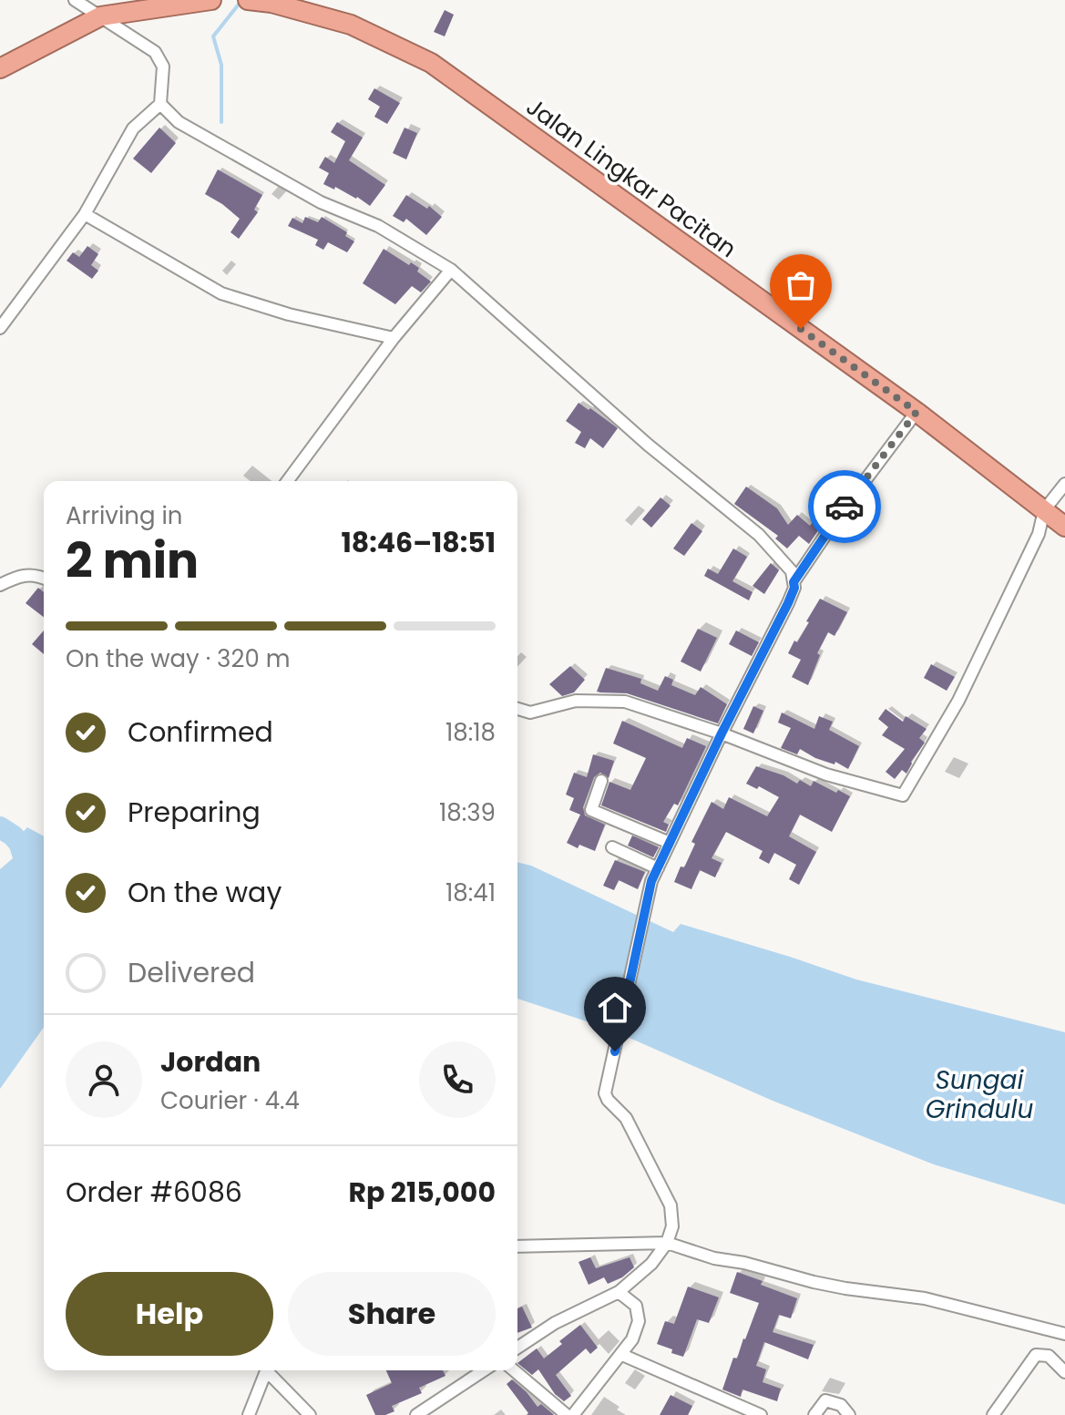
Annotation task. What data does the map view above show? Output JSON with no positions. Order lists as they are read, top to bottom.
{
  "streets": {
    "highway": ["Jalan Lingkar Pacitan"]
  },
  "water": ["Sungai Grindulu"],
  "page": {
    "heading": ["2 min", "Arriving in", "18:46–18:51"],
    "panel": [
      "Jordan",
      "Courier · 4.4",
      "Order #6086",
      "Rp 215,000"
    ],
    "bar": "On the way · 320 m",
    "list": [
      ["Confirmed", "18:18"],
      ["Preparing", "18:39"],
      ["On the way", "18:41"],
      "Delivered"
    ],
    "buttons": ["Help", "Share"]
  }
}
